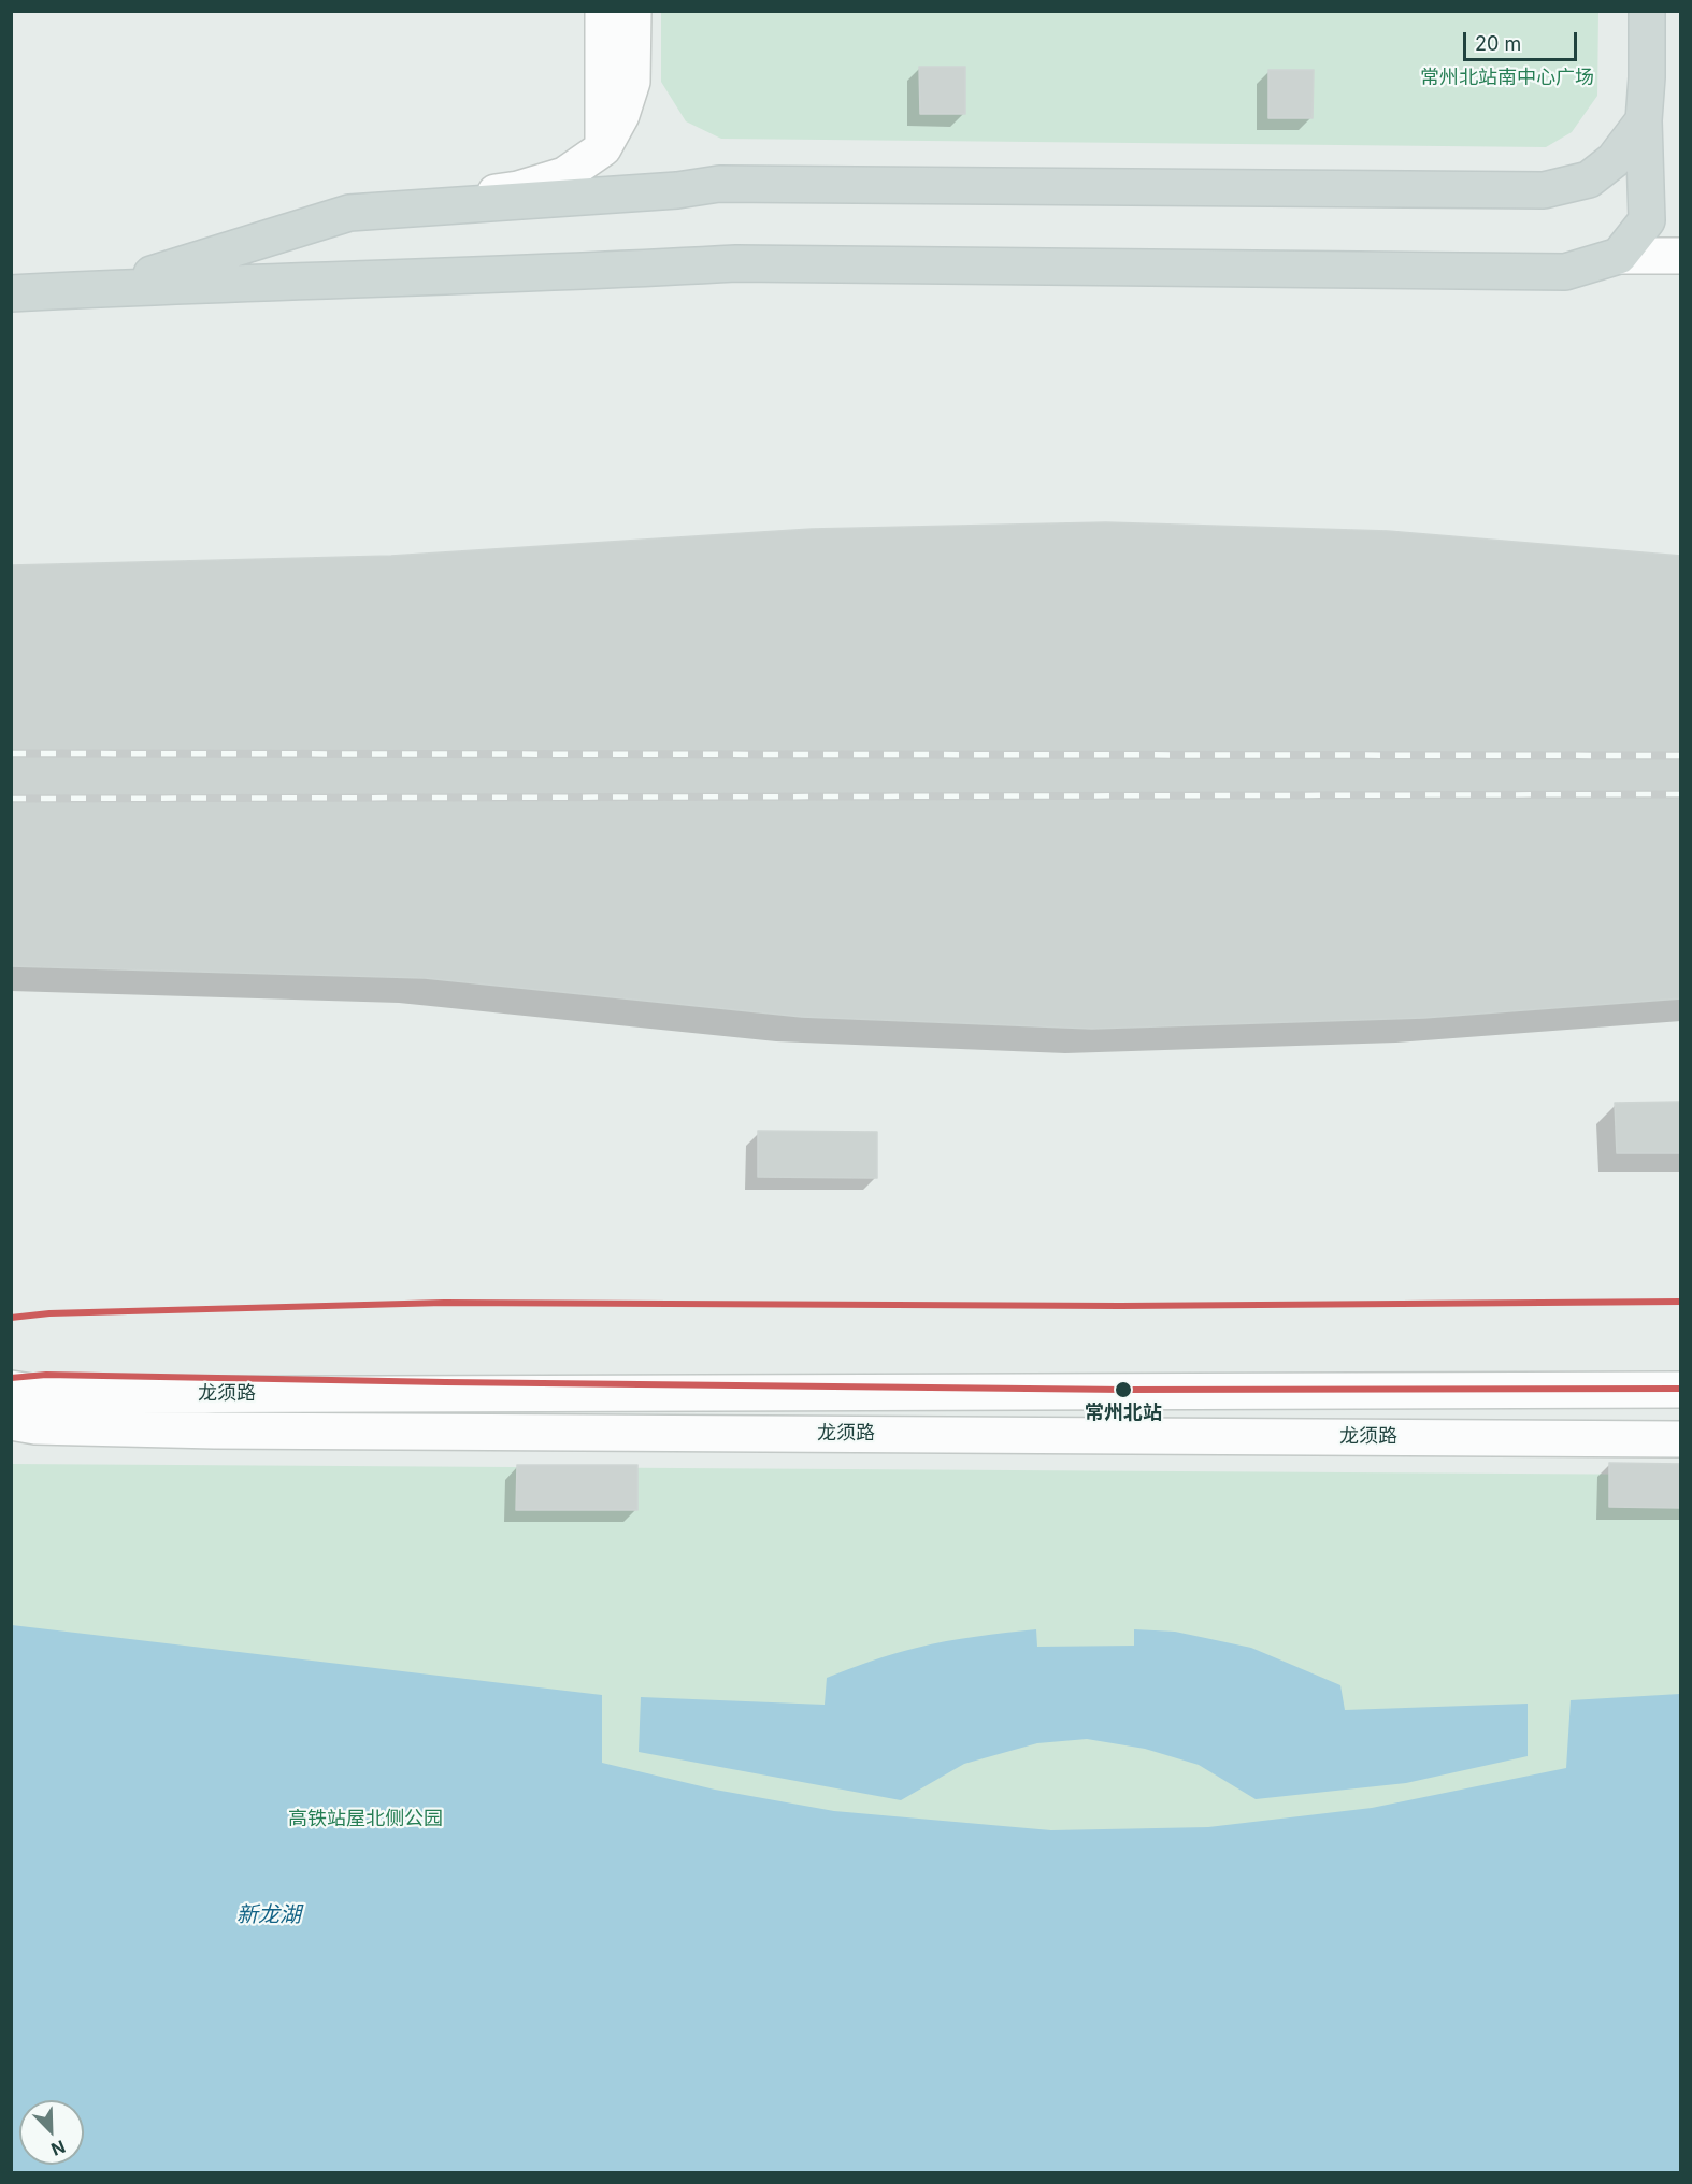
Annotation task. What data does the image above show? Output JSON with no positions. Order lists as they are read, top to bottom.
{
  "streets": {
    "street": ["龙须路"]
  },
  "water": ["新龙湖"],
  "parks": ["常州北站南中心广场", "高铁站屋北侧公园"],
  "places": ["常州北站"],
  "scale_bar": "20 m",
  "north": "bottom right"
}
